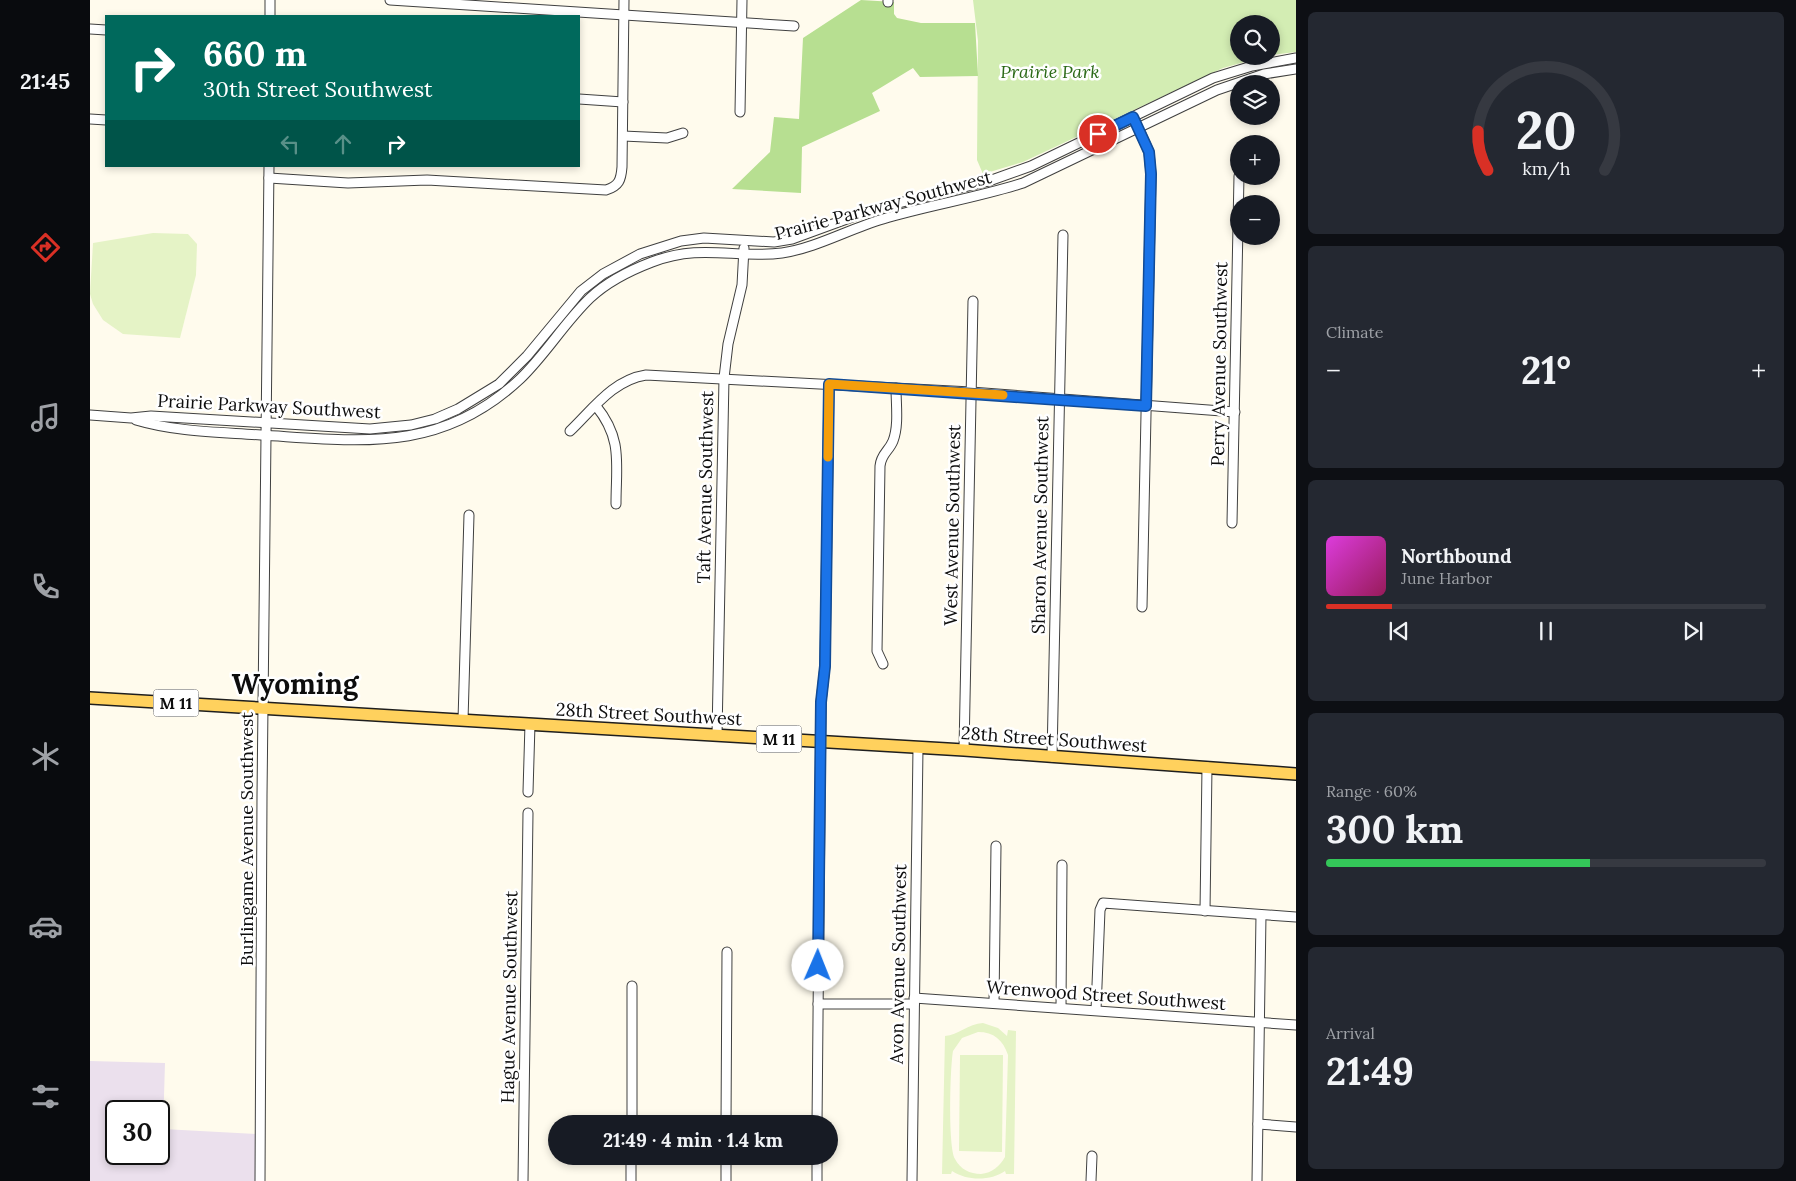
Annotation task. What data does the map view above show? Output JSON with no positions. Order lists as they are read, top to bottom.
{
  "streets": {
    "main road": ["M 11", "28th Street Southwest"],
    "street": [
      "Prairie Parkway Southwest",
      "Perry Avenue Southwest",
      "Taft Avenue Southwest",
      "West Avenue Southwest",
      "Sharon Avenue Southwest",
      "Burlingame Avenue Southwest",
      "Avon Avenue Southwest",
      "Wrenwood Street Southwest",
      "Hague Avenue Southwest"
    ]
  },
  "crossings": [
    ["Prairie Parkway Southwest", "Taft Avenue Southwest"],
    ["Prairie Parkway Southwest", "Burlingame Avenue Southwest"],
    ["Taft Avenue Southwest", "28th Street Southwest"],
    ["West Avenue Southwest", "28th Street Southwest"],
    ["Sharon Avenue Southwest", "28th Street Southwest"],
    ["28th Street Southwest", "Burlingame Avenue Southwest"],
    ["28th Street Southwest", "Avon Avenue Southwest"],
    ["Avon Avenue Southwest", "Wrenwood Street Southwest"]
  ],
  "districts": ["Wyoming"],
  "parks": ["Prairie Park"],
  "page": {
    "tabs": "21:45",
    "map_buttons": ["+", "−"],
    "turn": ["660 m", "30th Street Southwest"],
    "tile": [
      "Climate",
      ["Range · 60%", "300 km"],
      ["Arrival", "21:49"]
    ],
    "heat": ["−", "21°", "+"],
    "song": ["Northbound", "June Harbor"],
    "limit": "30",
    "trip": "21:49 · 4 min · 1.4 km",
    "gauge": ["20", "km/h"]
  }
}
